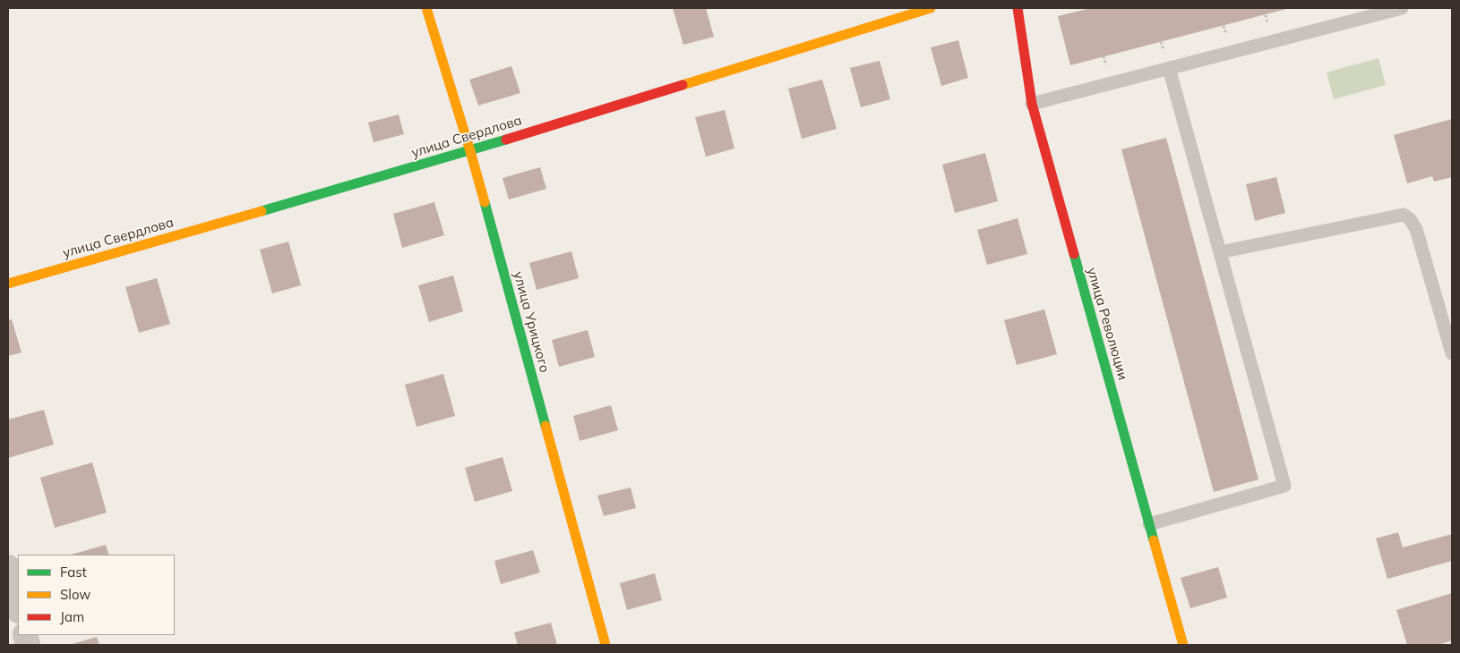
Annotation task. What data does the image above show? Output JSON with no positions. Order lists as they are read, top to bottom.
{
  "streets": {
    "street": ["улица Свердлова", "улица Урицкого", "улица Революции"]
  },
  "crossings": [
    ["улица Свердлова", "улица Урицкого"]
  ],
  "legend": ["Fast", "Slow", "Jam"]
}
